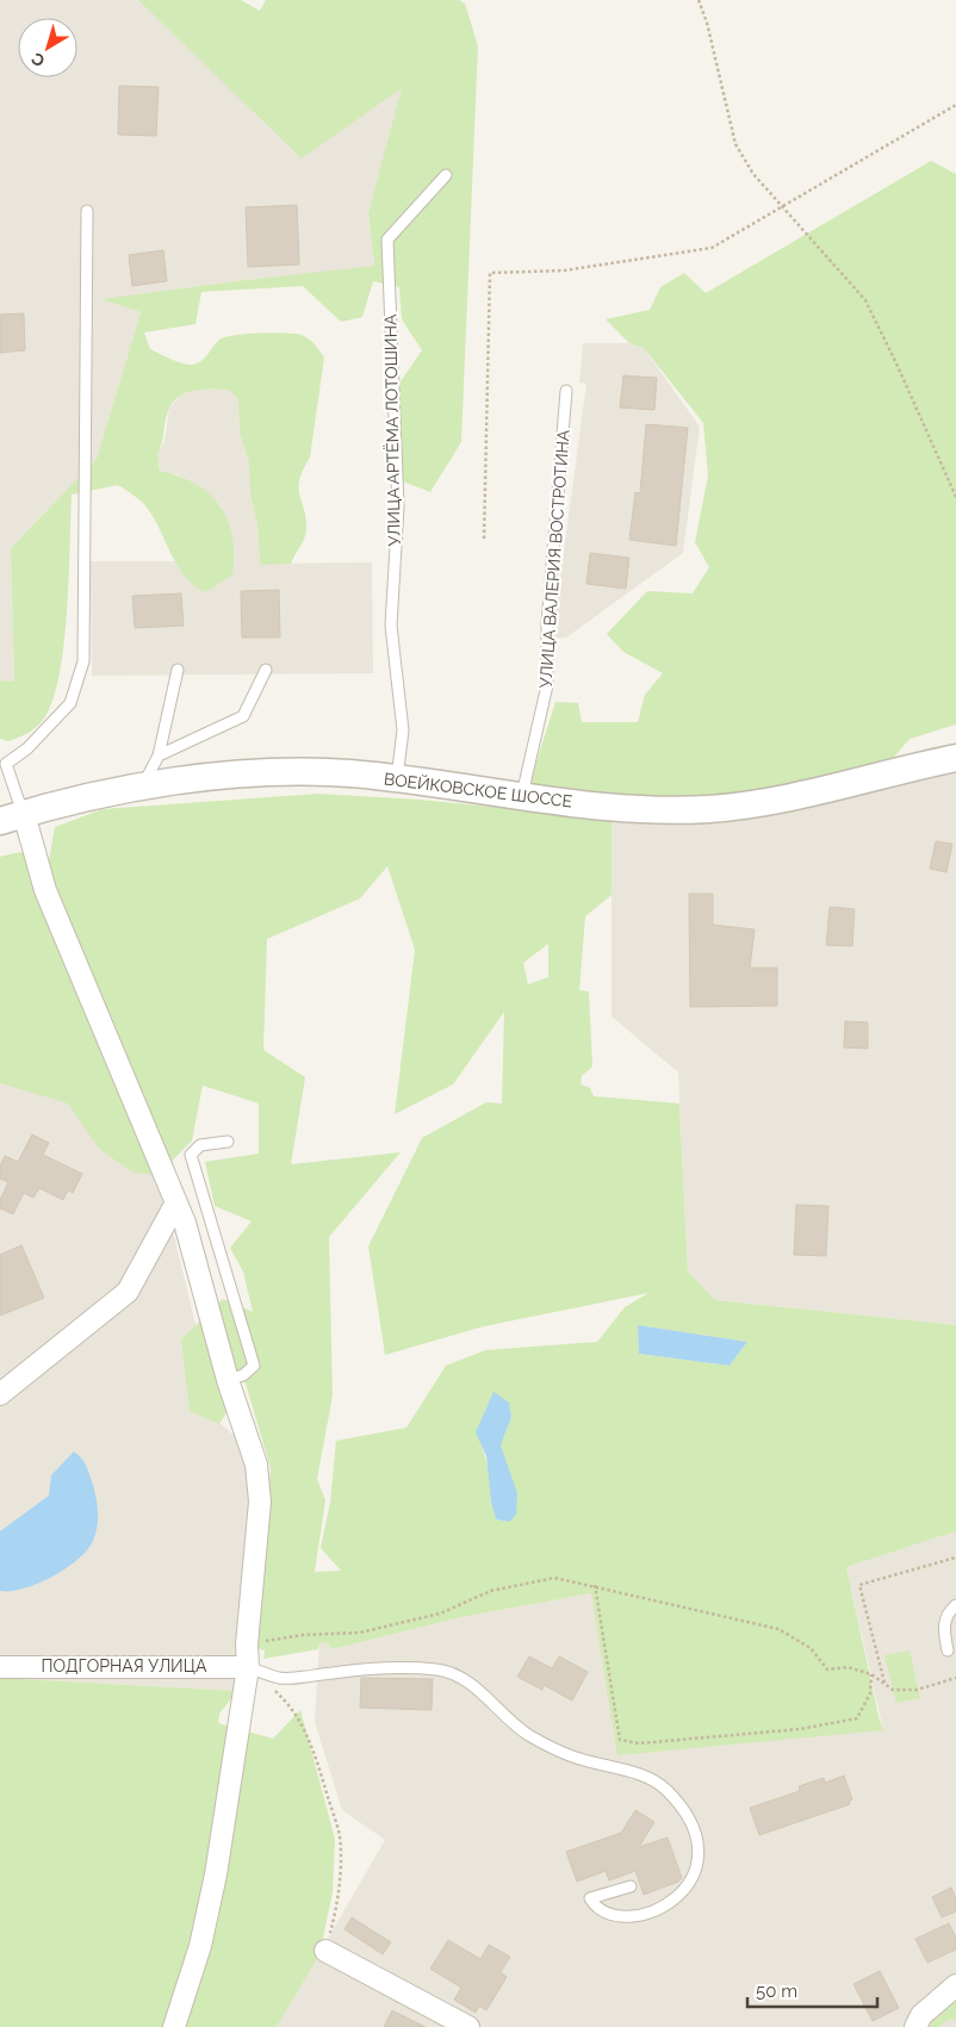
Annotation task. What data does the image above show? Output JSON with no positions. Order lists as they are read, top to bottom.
{
  "streets": {
    "street": ["ВОЕЙКОВСКОЕ ШОССЕ", "ПОДГОРНАЯ УЛИЦА"],
    "lane": ["УЛИЦА АРТЁМА ЛОТОШИНА", "УЛИЦА ВАЛЕРИЯ ВОСТРОТИНА"]
  },
  "crossings": [
    ["УЛИЦА АРТЁМА ЛОТОШИНА", "ВОЕЙКОВСКОЕ ШОССЕ"],
    ["УЛИЦА ВАЛЕРИЯ ВОСТРОТИНА", "ВОЕЙКОВСКОЕ ШОССЕ"]
  ],
  "scale_bar": "50 m",
  "north": "bottom left"
}
